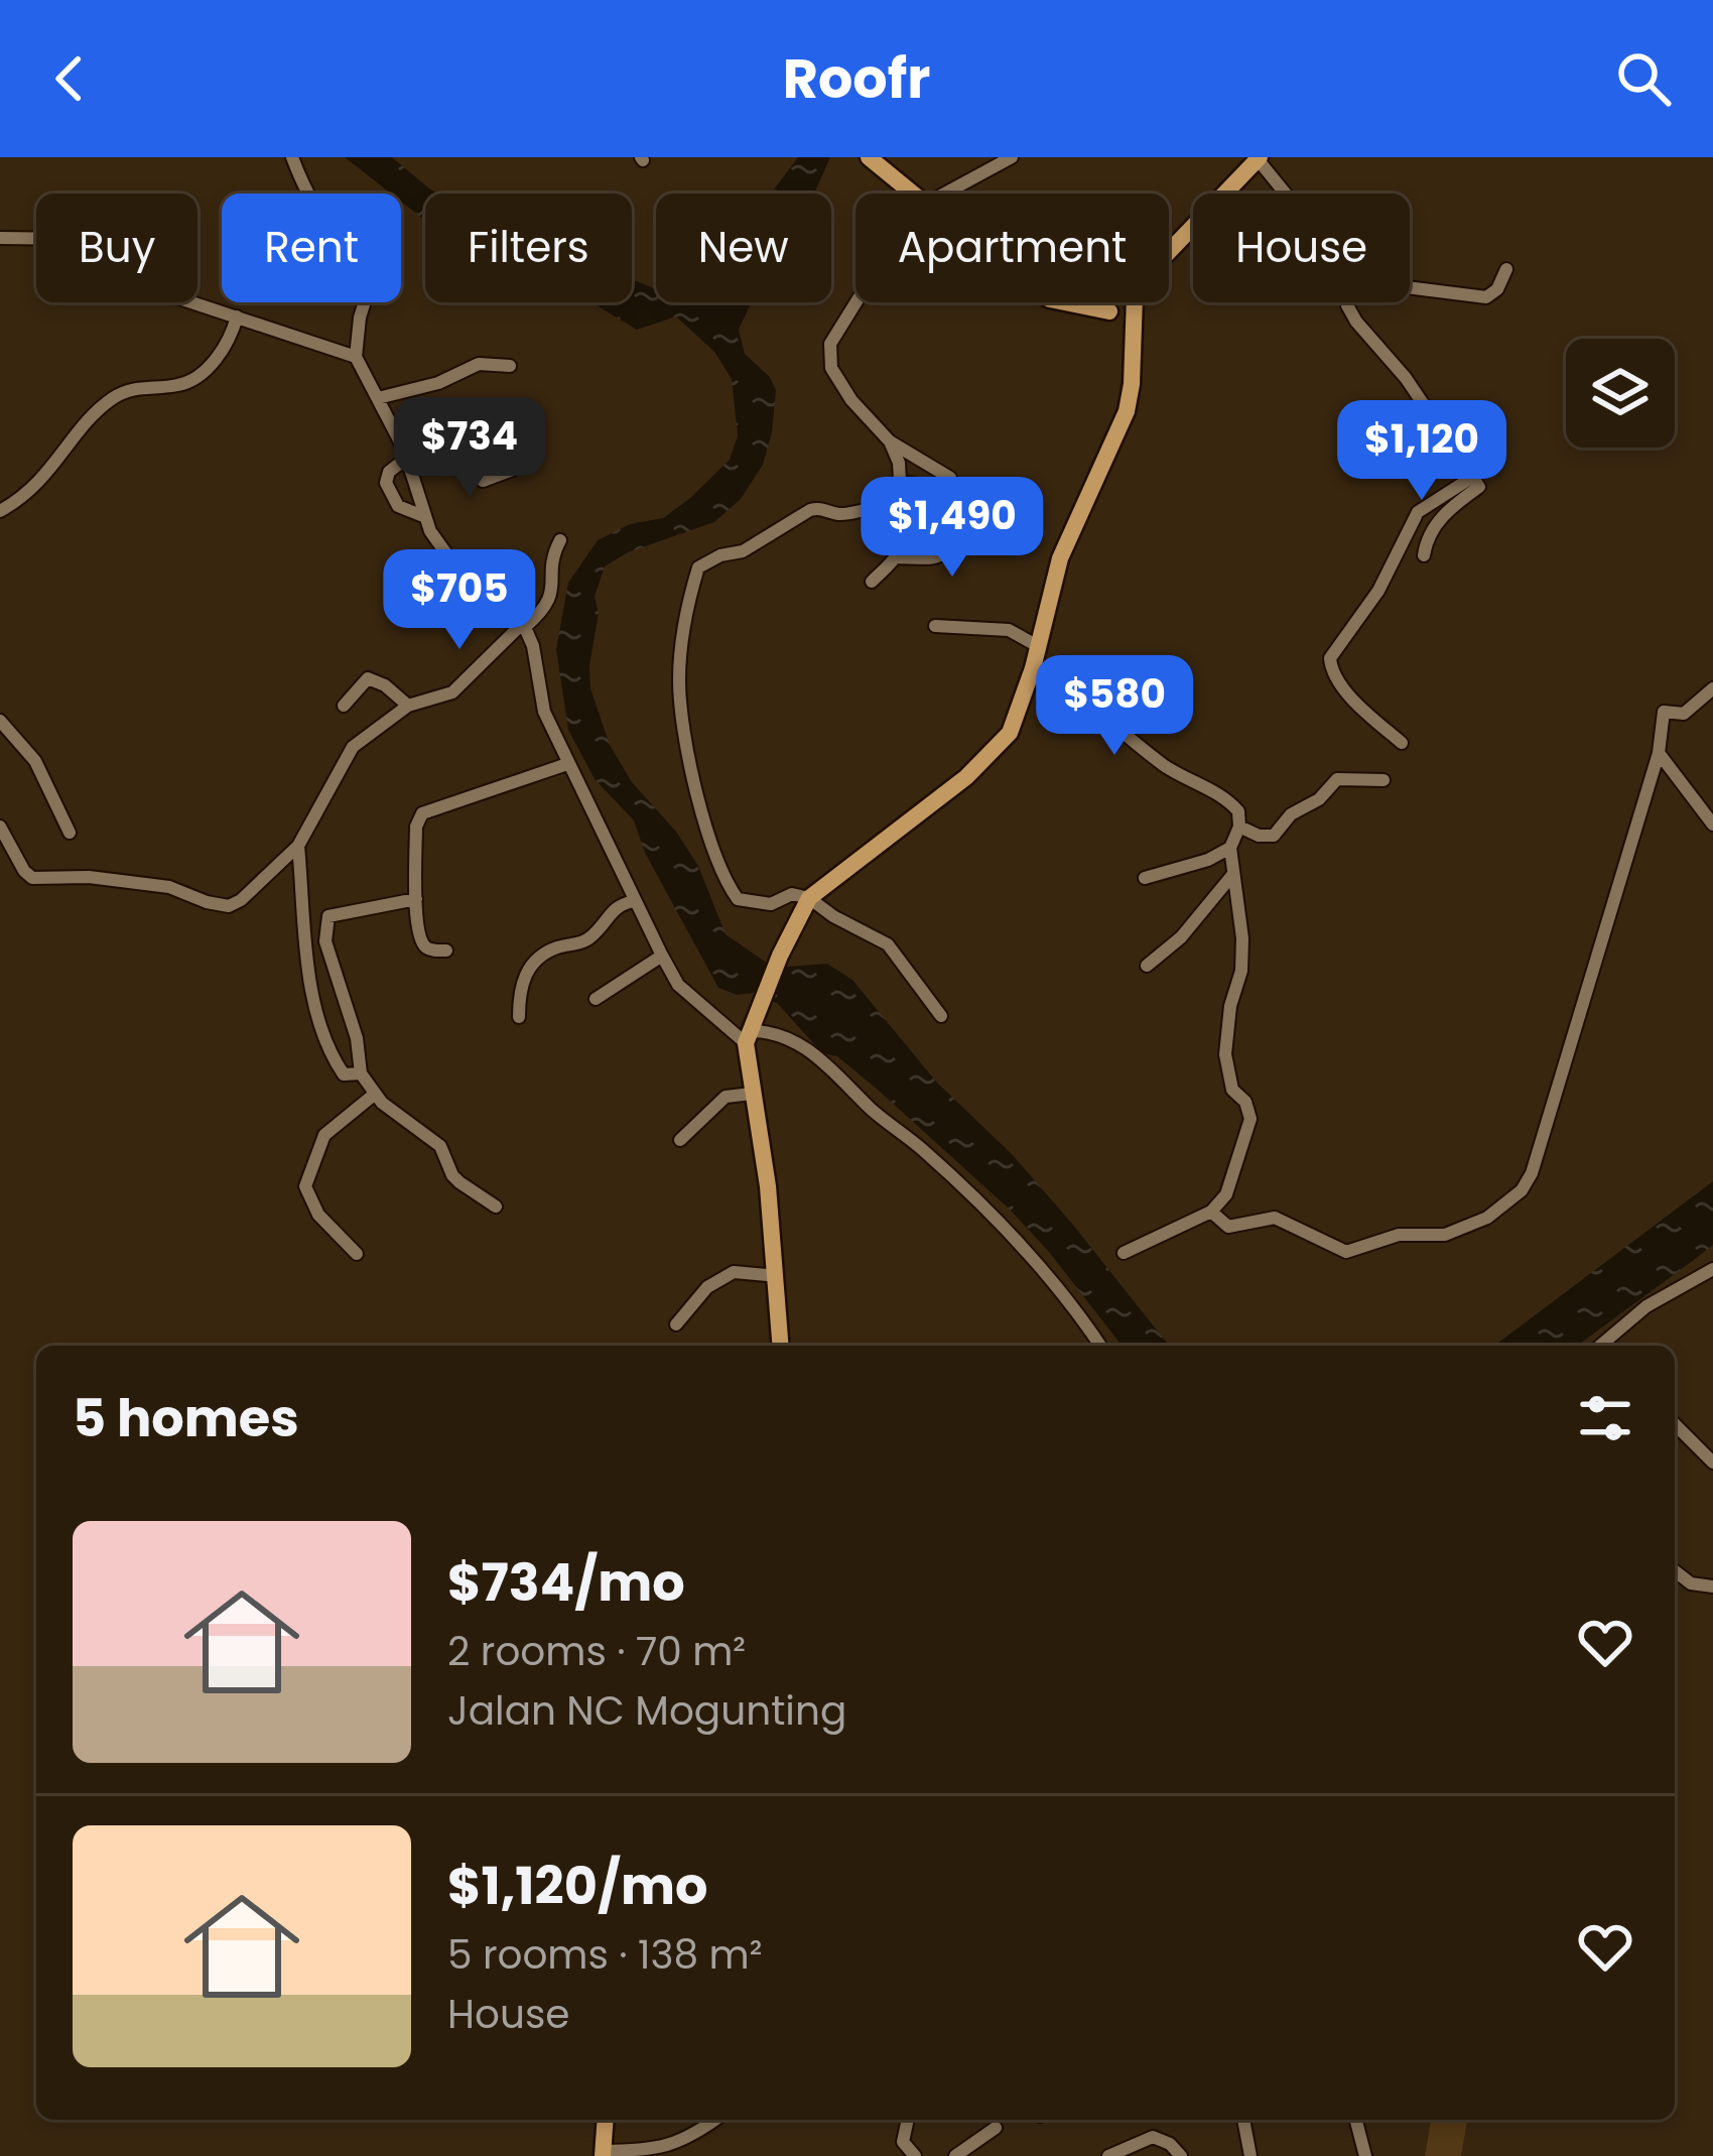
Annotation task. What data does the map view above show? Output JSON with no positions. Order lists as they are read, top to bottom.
{
  "page": {
    "header": "Roofr",
    "chip": [
      "Buy",
      "Rent",
      "Filters",
      "New",
      "Apartment",
      "House"
    ],
    "price": [
      "$734",
      "$1,120",
      "$1,490",
      "$705",
      "$580"
    ],
    "heading": "5 homes",
    "list": [
      {
        "name": "$734/mo",
        "note": "2 rooms · 70 m² · Jalan NC Mogunting"
      },
      {
        "name": "$1,120/mo",
        "note": "5 rooms · 138 m² · House"
      }
    ]
  }
}
